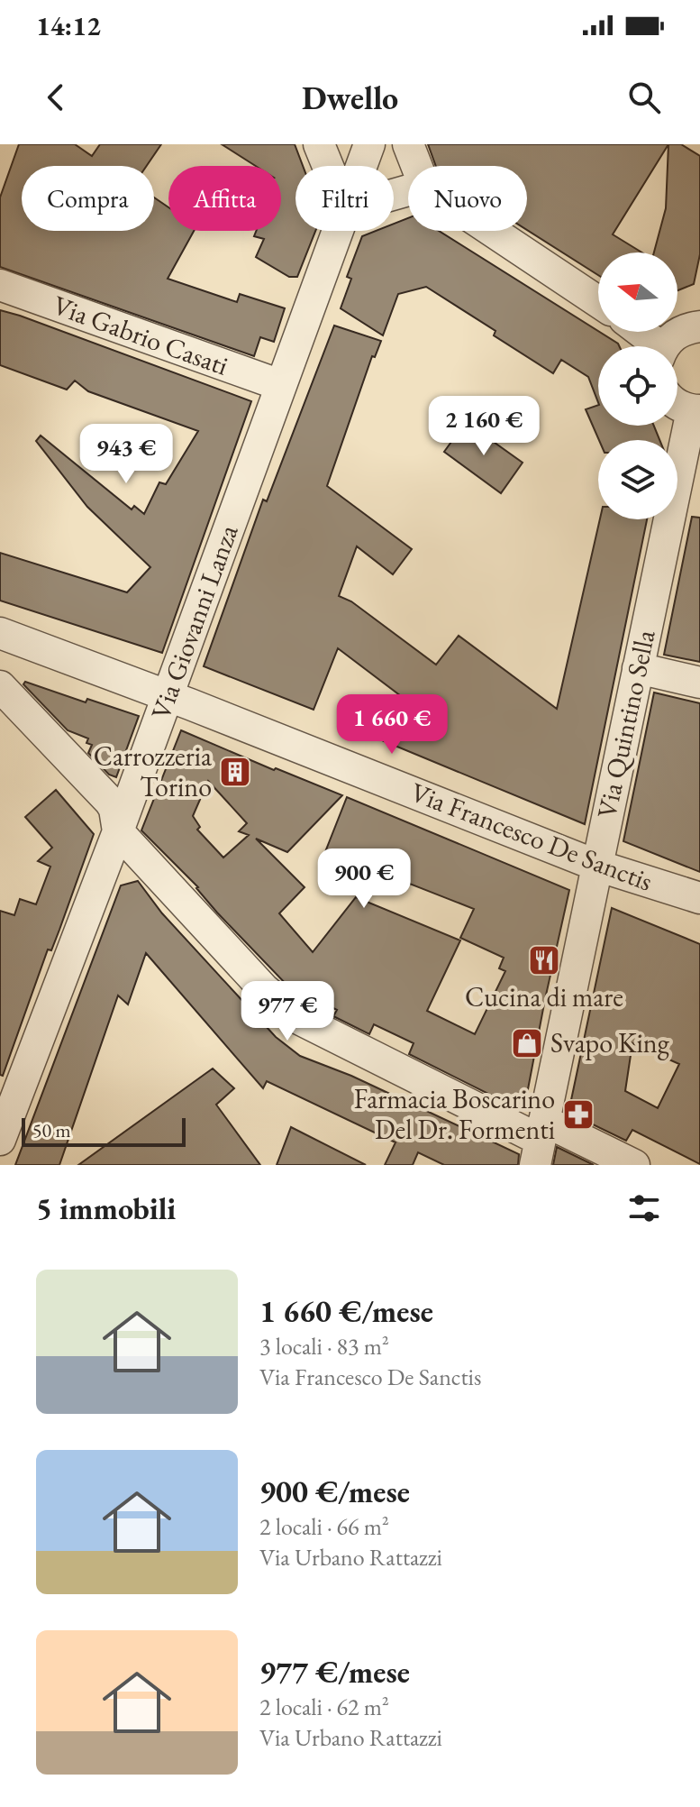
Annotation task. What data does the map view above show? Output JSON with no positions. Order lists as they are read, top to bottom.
{
  "streets": {
    "street": [
      "Via Gabrio Casati",
      "Via Giovanni Lanza",
      "Via Quintino Sella",
      "Via Francesco De Sanctis"
    ]
  },
  "crossings": [
    ["Via Gabrio Casati", "Via Giovanni Lanza"],
    ["Via Giovanni Lanza", "Via Francesco De Sanctis"],
    ["Via Quintino Sella", "Via Francesco De Sanctis"]
  ],
  "places": {
    "building": ["Carrozzeria Torino"],
    "restaurant": ["Cucina di mare"],
    "shop": ["Svapo King"],
    "pharmacy": ["Farmacia Boscarino Del Dr. Formenti"]
  },
  "scale_bar": "50 m",
  "north": "left",
  "page": {
    "status": "14:12",
    "header": "Dwello",
    "chip": [
      "Compra",
      "Affitta",
      "Filtri",
      "Nuovo"
    ],
    "price": [
      "2 160 €",
      "943 €",
      "1 660 €",
      "900 €",
      "977 €"
    ],
    "scale": "50 m",
    "heading": "5 immobili",
    "list": [
      {
        "name": "1 660 €/mese",
        "note": "3 locali · 83 m² · Via Francesco De Sanctis"
      },
      {
        "name": "900 €/mese",
        "note": "2 locali · 66 m² · Via Urbano Rattazzi"
      },
      {
        "name": "977 €/mese",
        "note": "2 locali · 62 m² · Via Urbano Rattazzi"
      }
    ]
  }
}
